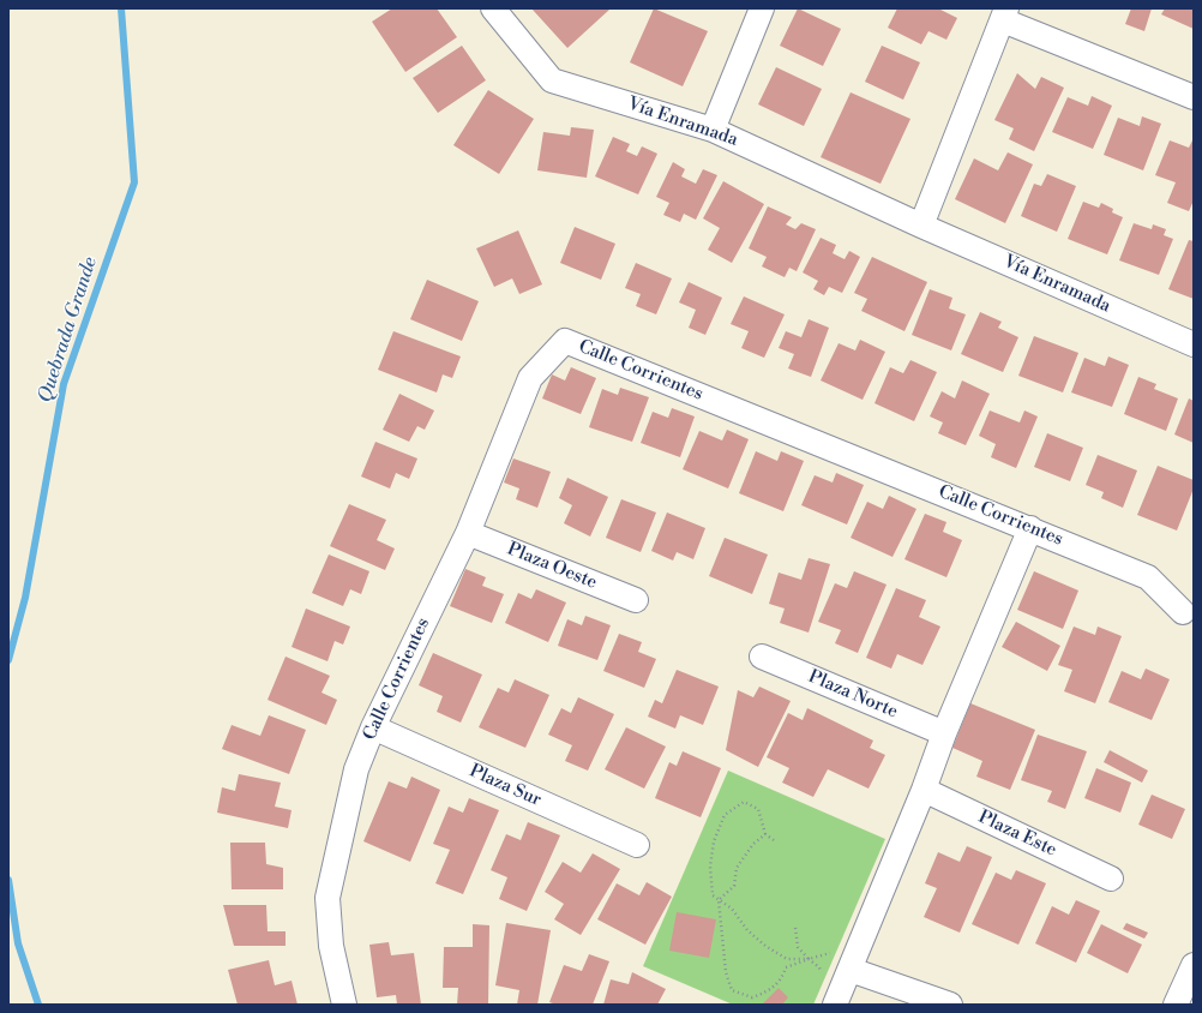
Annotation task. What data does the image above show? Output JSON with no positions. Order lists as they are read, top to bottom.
{
  "streets": {
    "street": [
      "Vía Enramada",
      "Calle Corrientes",
      "Plaza Oeste",
      "Plaza Norte",
      "Plaza Sur",
      "Plaza Este"
    ]
  },
  "crossings": [
    ["Calle Corrientes", "Plaza Oeste"],
    ["Calle Corrientes", "Plaza Sur"]
  ],
  "water": ["Quebrada Grande"]
}
